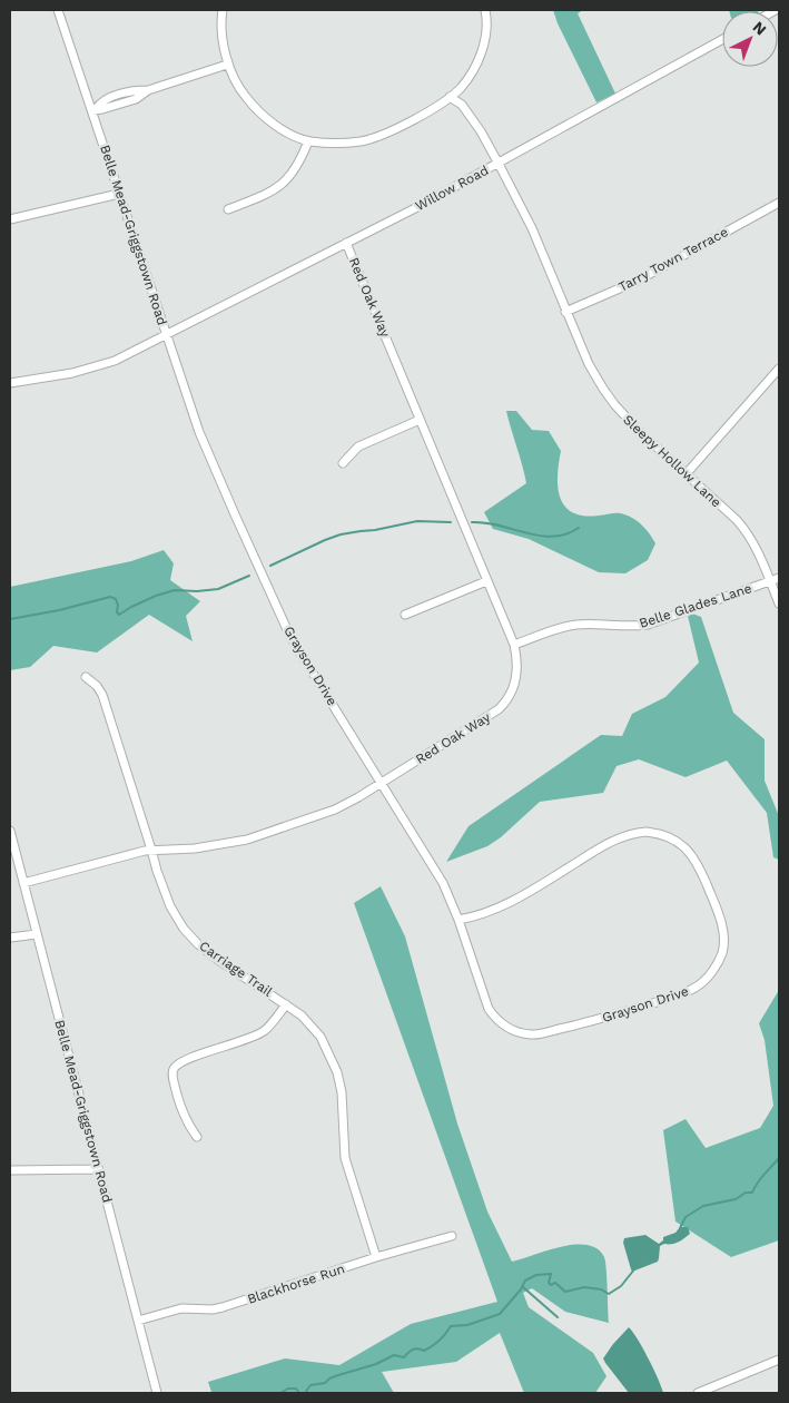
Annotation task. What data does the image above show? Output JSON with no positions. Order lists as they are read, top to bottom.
{
  "streets": {
    "street": [
      "Willow Road",
      "Belle Mead-Griggstown Road",
      "Tarry Town Terrace",
      "Red Oak Way",
      "Sleepy Hollow Lane",
      "Belle Glades Lane",
      "Grayson Drive",
      "Carriage Trail",
      "Blackhorse Run"
    ]
  },
  "crossings": [
    ["Willow Road", "Belle Mead-Griggstown Road"],
    ["Willow Road", "Red Oak Way"],
    ["Willow Road", "Sleepy Hollow Lane"],
    ["Willow Road", "Grayson Drive"],
    ["Belle Mead-Griggstown Road", "Red Oak Way"],
    ["Belle Mead-Griggstown Road", "Grayson Drive"],
    ["Belle Mead-Griggstown Road", "Blackhorse Run"],
    ["Tarry Town Terrace", "Sleepy Hollow Lane"],
    ["Red Oak Way", "Belle Glades Lane"],
    ["Red Oak Way", "Grayson Drive"],
    ["Red Oak Way", "Carriage Trail"],
    ["Sleepy Hollow Lane", "Belle Glades Lane"],
    ["Carriage Trail", "Blackhorse Run"]
  ],
  "north": "top right"
}
